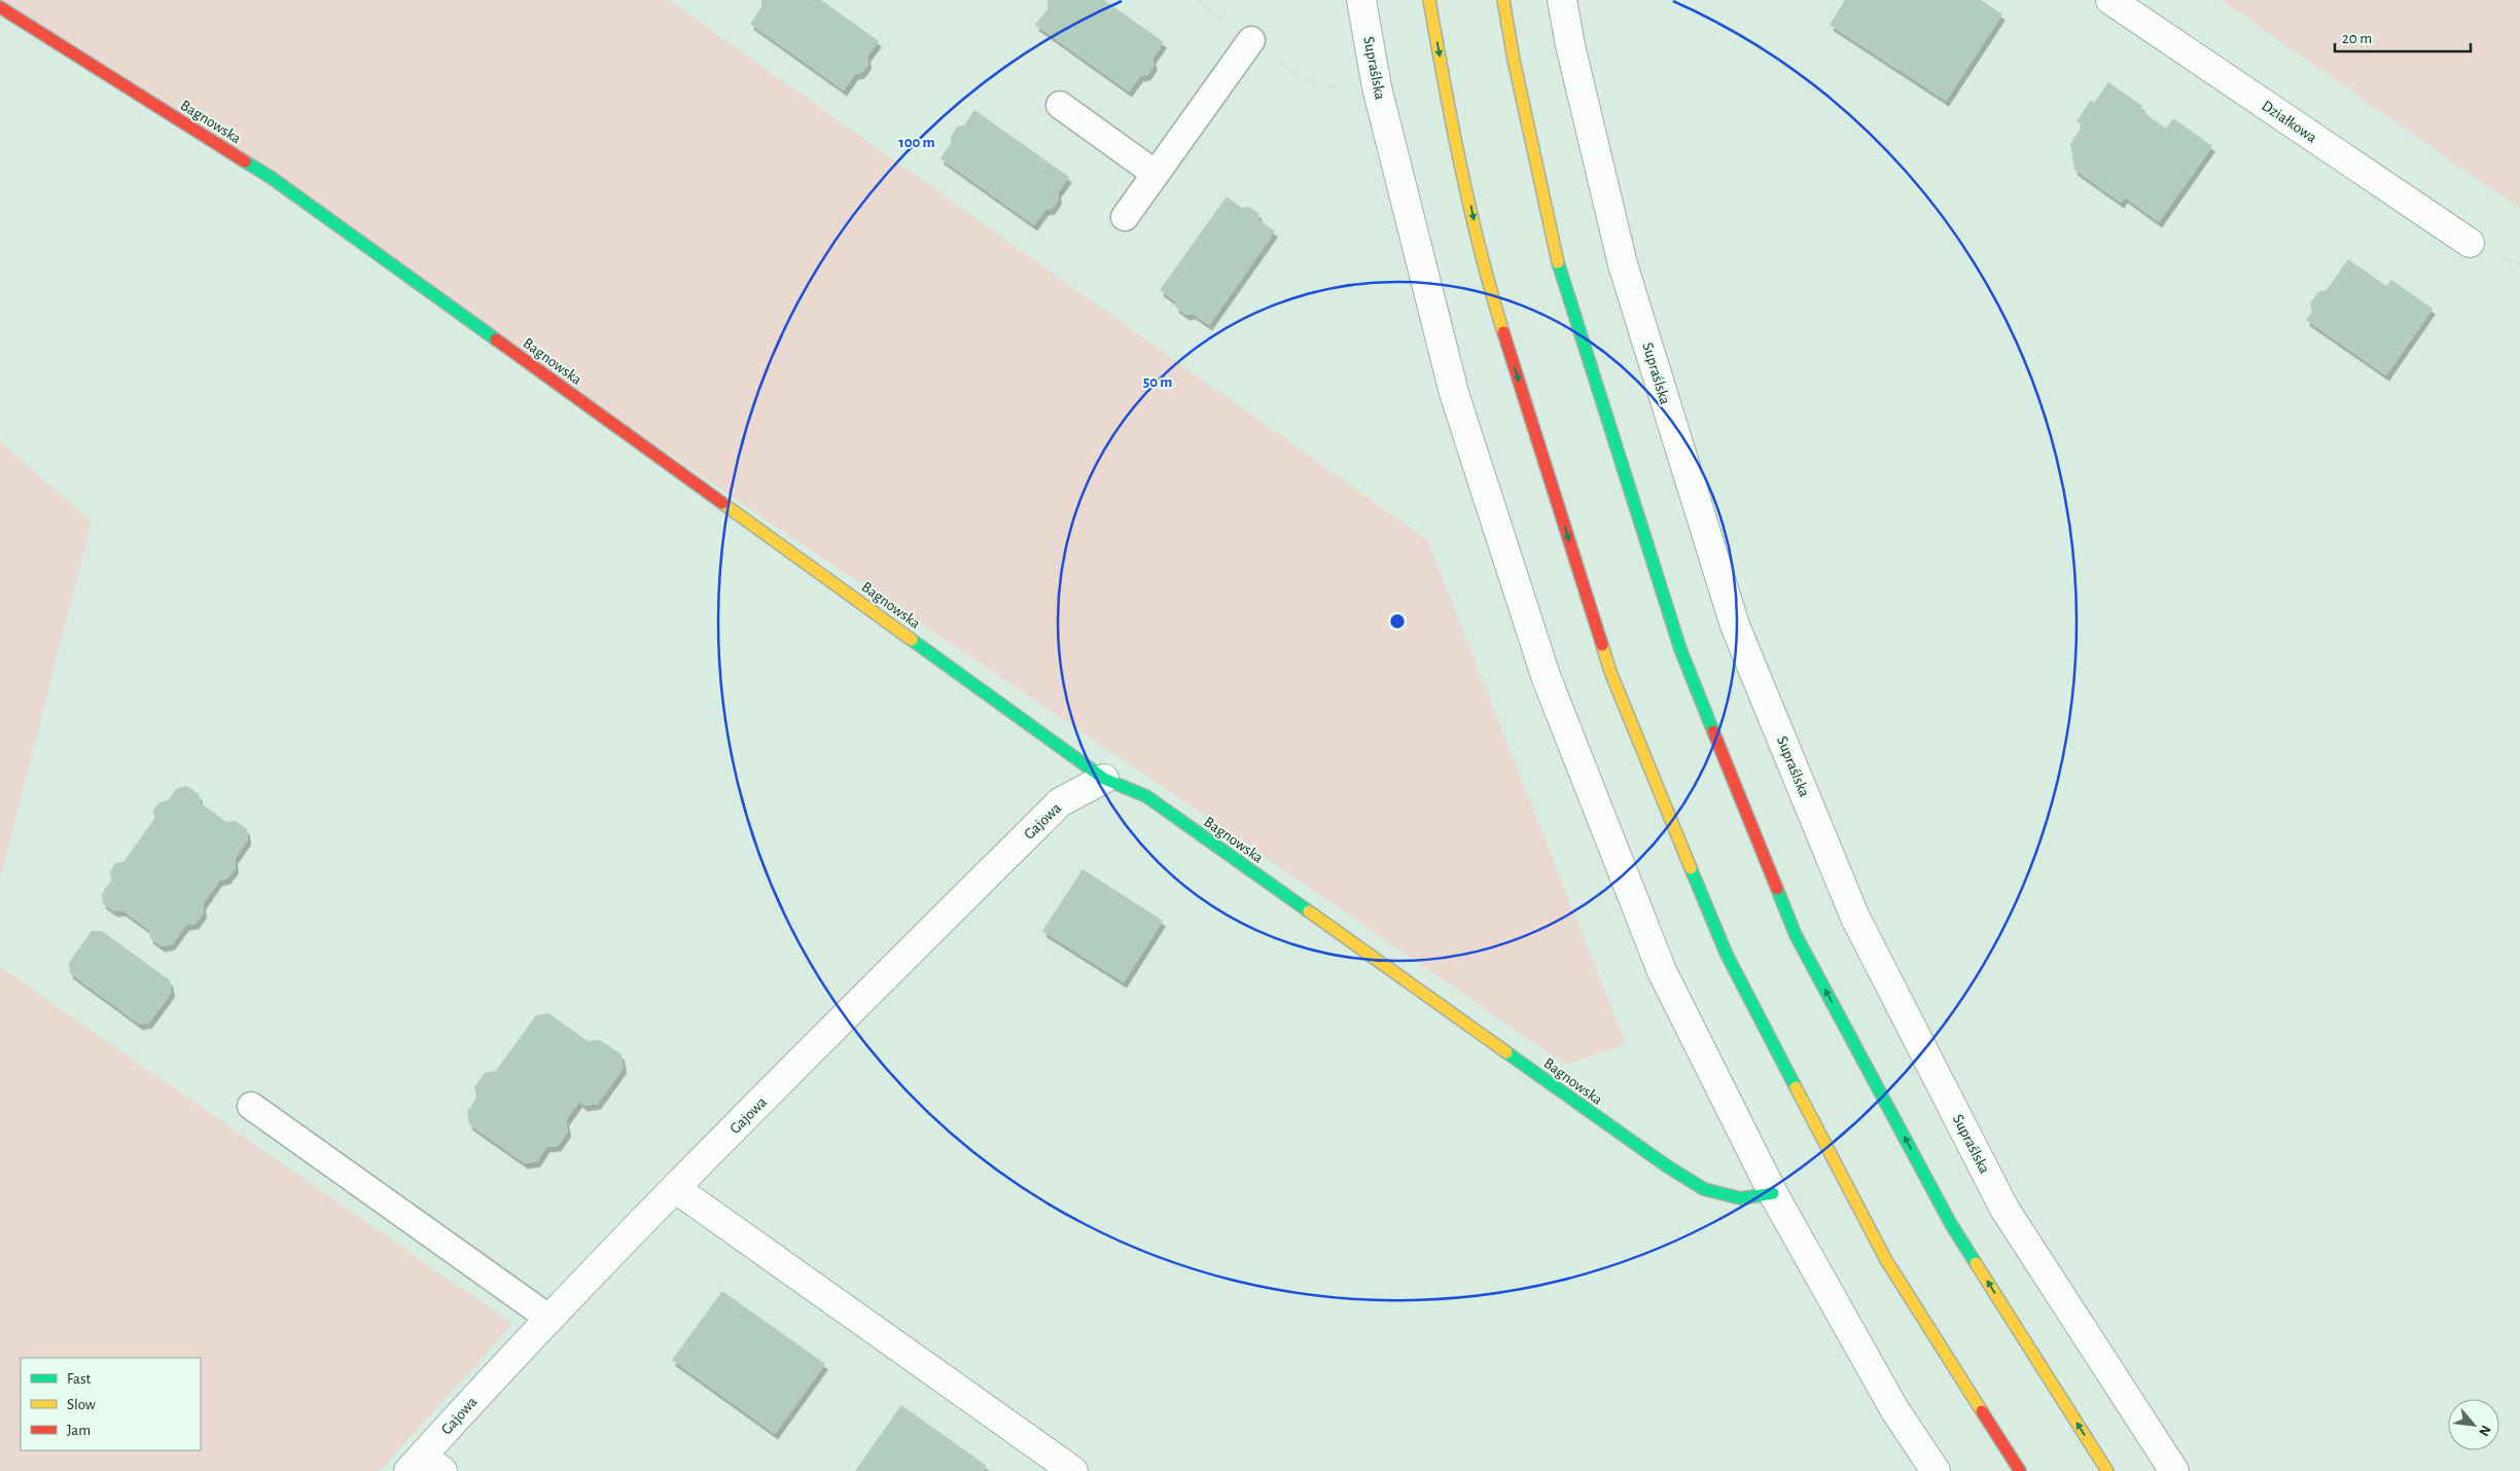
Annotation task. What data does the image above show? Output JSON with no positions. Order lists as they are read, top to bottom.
{
  "streets": {
    "main road": ["Bagnowska"],
    "street": ["Supraślska", "Działkowa", "Gajowa"]
  },
  "crossings": [
    ["Supraślska", "Bagnowska"],
    ["Bagnowska", "Gajowa"]
  ],
  "legend": ["Fast", "Slow", "Jam"],
  "scale_bar": "20 m",
  "north": "bottom right",
  "rings": ["100 m", "50 m"]
}
